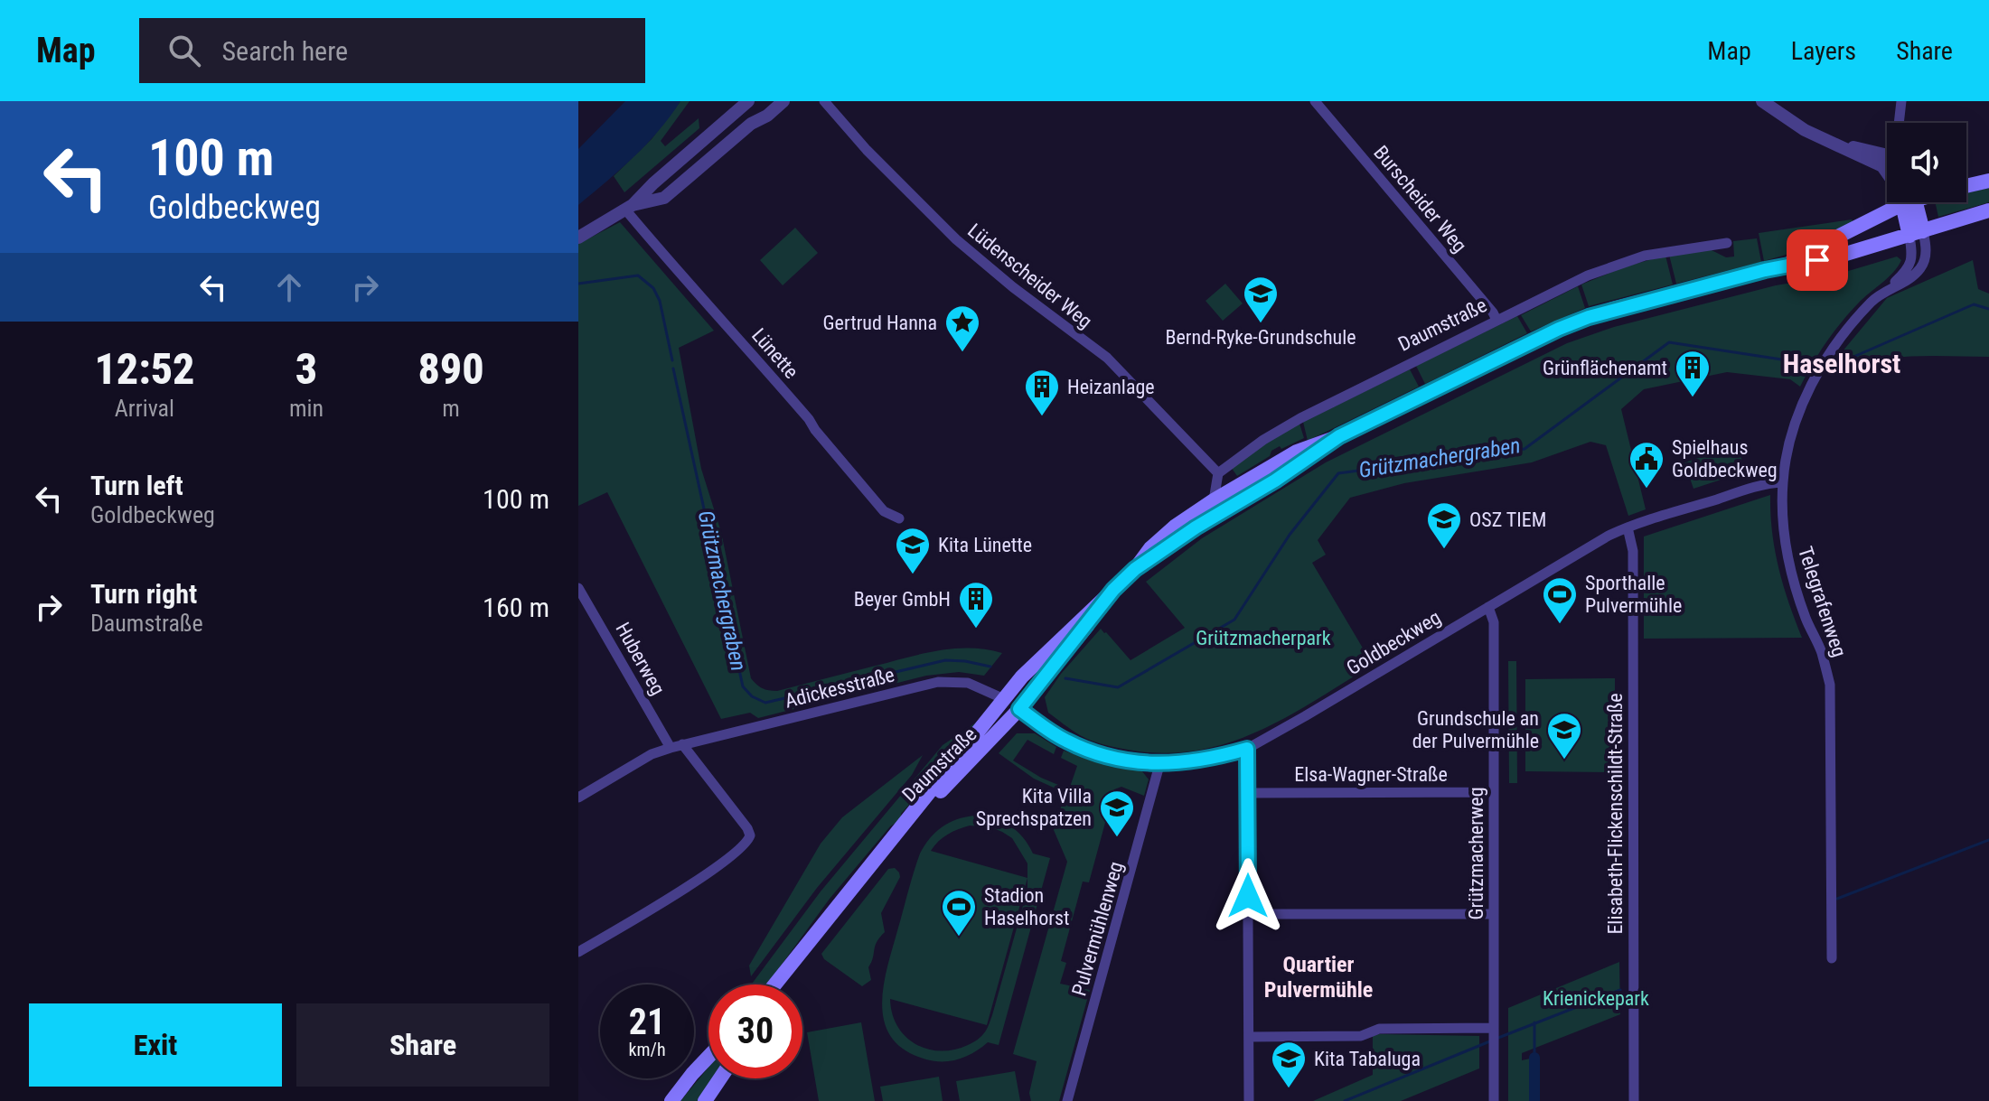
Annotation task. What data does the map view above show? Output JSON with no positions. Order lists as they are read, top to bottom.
{
  "streets": {
    "main road": ["Daumstraße"],
    "street": [
      "Burscheider Weg",
      "Lüdenscheider Weg",
      "Lünette",
      "Telegrafenweg",
      "Goldbeckweg",
      "Huberweg",
      "Adickesstraße",
      "Elsa-Wagner-Straße",
      "Elisabeth-Flickenschildt-Straße",
      "Grützmacherweg",
      "Pulvermühlenweg"
    ]
  },
  "crossings": [
    ["Burscheider Weg", "Daumstraße"],
    ["Lüdenscheider Weg", "Daumstraße"],
    ["Daumstraße", "Telegrafenweg"],
    ["Daumstraße", "Goldbeckweg"],
    ["Daumstraße", "Adickesstraße"],
    ["Telegrafenweg", "Goldbeckweg"],
    ["Goldbeckweg", "Elisabeth-Flickenschildt-Straße"],
    ["Goldbeckweg", "Grützmacherweg"],
    ["Goldbeckweg", "Pulvermühlenweg"],
    ["Huberweg", "Adickesstraße"],
    ["Elsa-Wagner-Straße", "Grützmacherweg"]
  ],
  "districts": ["Haselhorst", "Quartier Pulvermühle"],
  "water": ["Grützmachergraben"],
  "parks": ["Grützmacherpark", "Krienickepark"],
  "places": {
    "school or university": [
      "Bernd-Ryke-Grundschule",
      "OSZ TIEM",
      "Kita Lünette",
      "Grundschule an der Pulvermühle",
      "Kita Villa Sprechspatzen",
      "Kita Tabaluga"
    ],
    "place": ["Gertrud Hanna"],
    "building": ["Grünflächenamt", "Heizanlage", "Beyer GmbH"],
    "public building": ["Spielhaus Goldbeckweg"],
    "sports": ["Sporthalle Pulvermühle", "Stadion Haselhorst"]
  },
  "page": {
    "header": "Map",
    "search": "Search here",
    "nav": ["Map", "Layers", "Share"],
    "turn": ["100 m", "Goldbeckweg"],
    "eta": [
      "12:52",
      "Arrival",
      "3",
      "min",
      "890",
      "m"
    ],
    "list": [
      {
        "name": "Turn left",
        "note": "Goldbeckweg",
        "value": "100 m"
      },
      {
        "name": "Turn right",
        "note": "Daumstraße",
        "value": "160 m"
      }
    ],
    "speed": "21 km/h",
    "limit": "30",
    "buttons": ["Exit", "Share"]
  }
}
